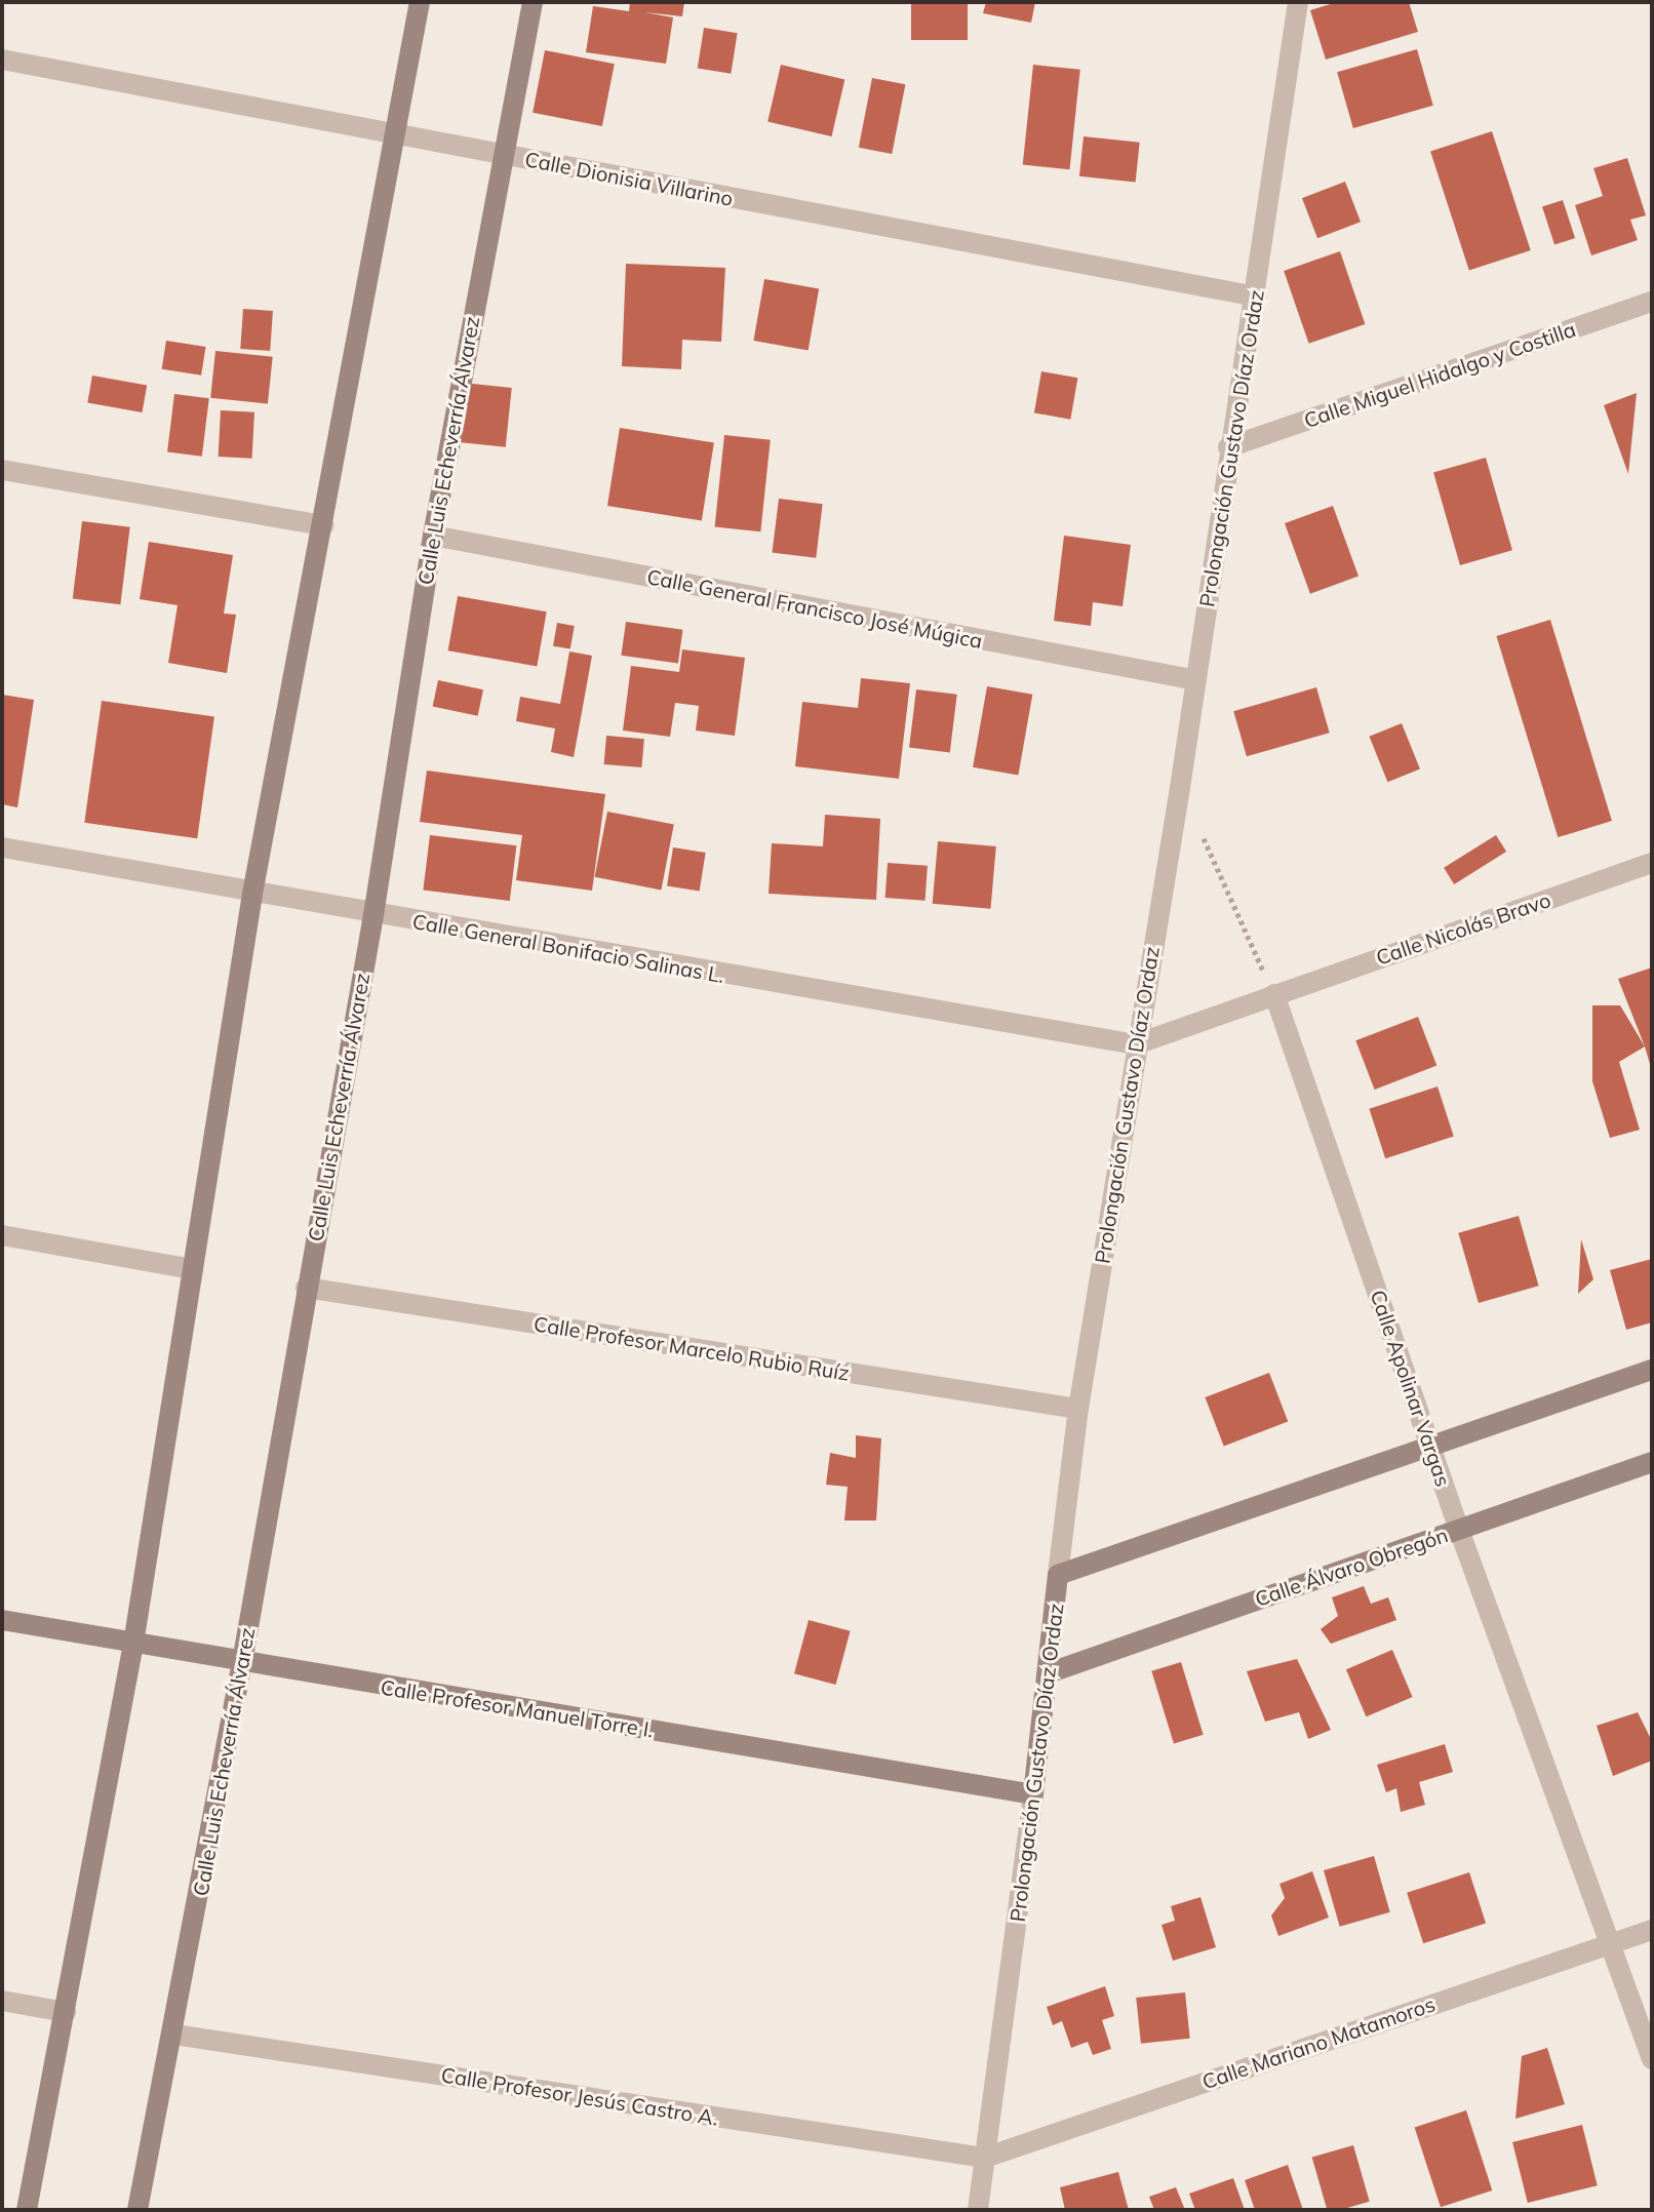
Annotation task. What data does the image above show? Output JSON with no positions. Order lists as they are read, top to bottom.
{
  "streets": {
    "street": [
      "Calle Dionisia Villarino",
      "Calle Miguel Hidalgo y Costilla",
      "Prolongación Gustavo Díaz Ordaz",
      "Calle Luis Echeverría Álvarez",
      "Calle General Francisco José Múgica",
      "Calle Nicolás Bravo",
      "Calle General Bonifacio Salinas L.",
      "Calle Profesor Marcelo Rubio Ruíz",
      "Calle Apolinar Vargas",
      "Calle Álvaro Obregón",
      "Calle Profesor Manuel Torre I.",
      "Calle Mariano Matamoros",
      "Calle Profesor Jesús Castro A."
    ]
  },
  "crossings": [
    ["Calle Dionisia Villarino", "Prolongación Gustavo Díaz Ordaz"],
    ["Calle Dionisia Villarino", "Calle Luis Echeverría Álvarez"],
    ["Calle Miguel Hidalgo y Costilla", "Prolongación Gustavo Díaz Ordaz"],
    ["Prolongación Gustavo Díaz Ordaz", "Calle General Francisco José Múgica"],
    ["Prolongación Gustavo Díaz Ordaz", "Calle Nicolás Bravo"],
    ["Prolongación Gustavo Díaz Ordaz", "Calle General Bonifacio Salinas L."],
    ["Prolongación Gustavo Díaz Ordaz", "Calle Profesor Marcelo Rubio Ruíz"],
    ["Prolongación Gustavo Díaz Ordaz", "Calle Álvaro Obregón"],
    ["Prolongación Gustavo Díaz Ordaz", "Calle Profesor Manuel Torre I."],
    ["Prolongación Gustavo Díaz Ordaz", "Calle Mariano Matamoros"],
    ["Prolongación Gustavo Díaz Ordaz", "Calle Profesor Jesús Castro A."],
    ["Calle Luis Echeverría Álvarez", "Calle General Francisco José Múgica"],
    ["Calle Luis Echeverría Álvarez", "Calle General Bonifacio Salinas L."],
    ["Calle Luis Echeverría Álvarez", "Calle Profesor Marcelo Rubio Ruíz"],
    ["Calle Luis Echeverría Álvarez", "Calle Profesor Manuel Torre I."],
    ["Calle Luis Echeverría Álvarez", "Calle Profesor Jesús Castro A."],
    ["Calle Nicolás Bravo", "Calle General Bonifacio Salinas L."],
    ["Calle Nicolás Bravo", "Calle Apolinar Vargas"],
    ["Calle Apolinar Vargas", "Calle Álvaro Obregón"],
    ["Calle Apolinar Vargas", "Calle Mariano Matamoros"],
    ["Calle Mariano Matamoros", "Calle Profesor Jesús Castro A."]
  ]
}
